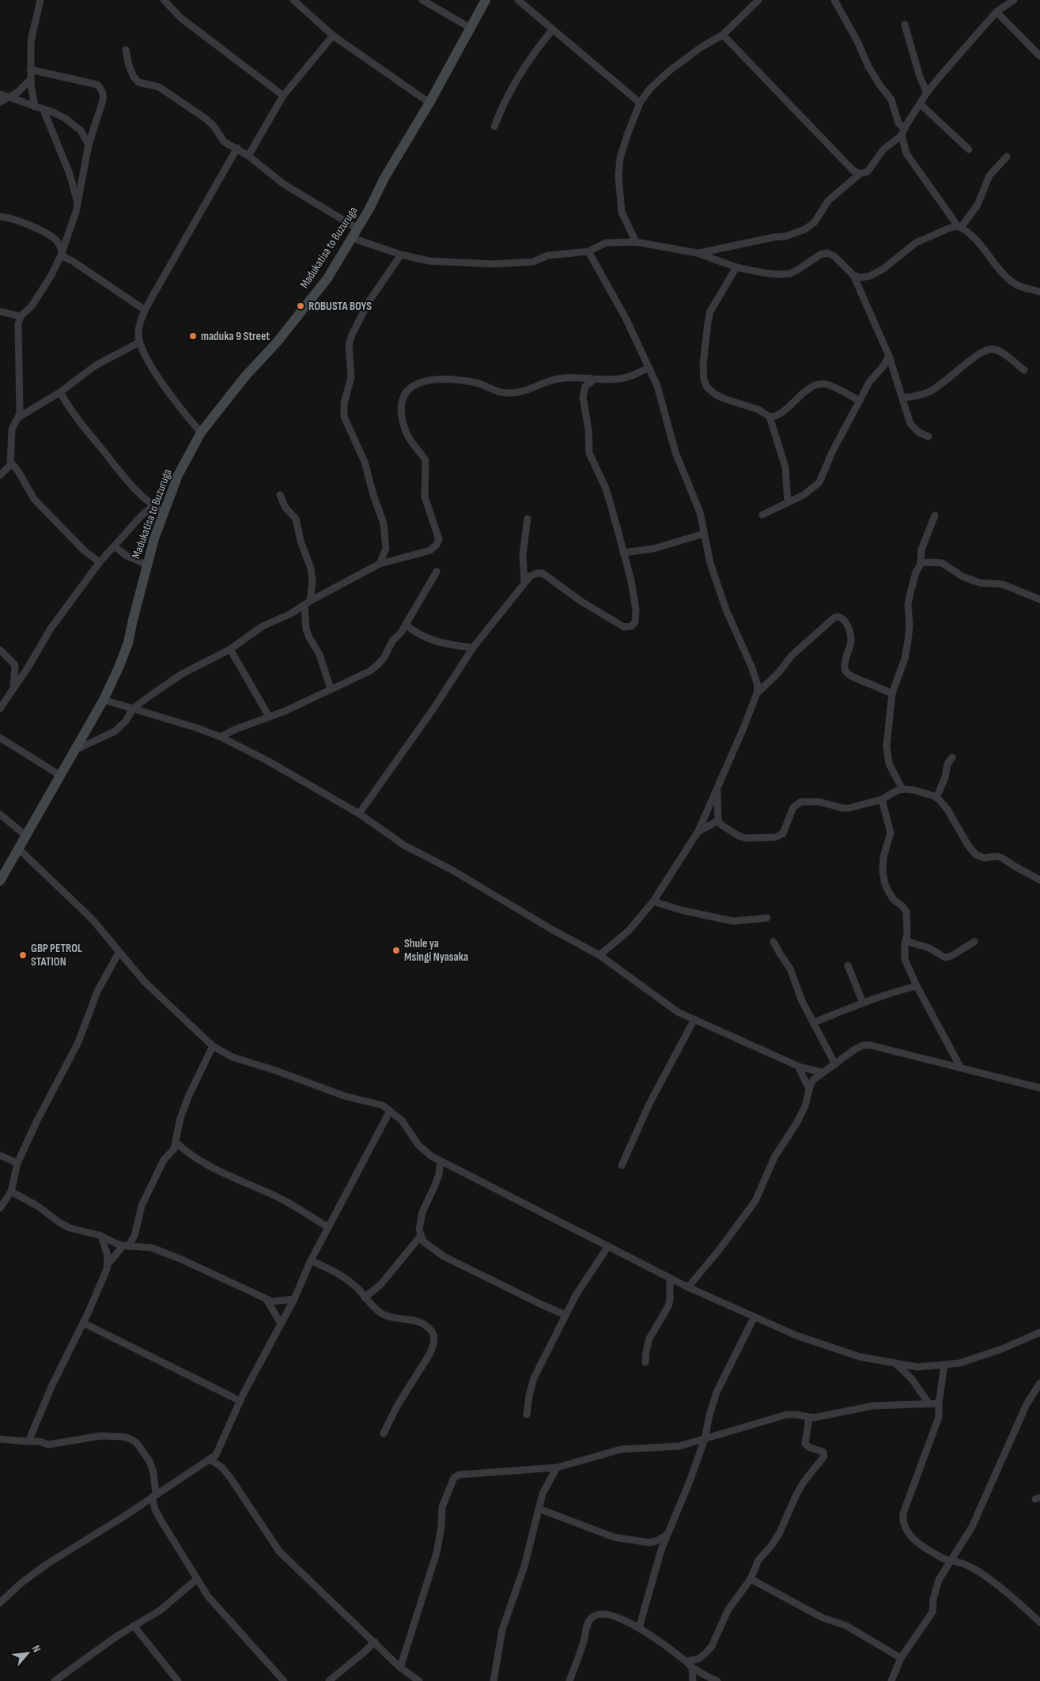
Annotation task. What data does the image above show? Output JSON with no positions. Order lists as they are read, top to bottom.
{
  "streets": {
    "main road": ["Madukatisa to Buzuruga"]
  },
  "places": [
    "ROBUSTA BOYS",
    "maduka 9 Street",
    "Shule ya Msingi Nyasaka",
    "GBP PETROL STATION"
  ],
  "north": "top right"
}
